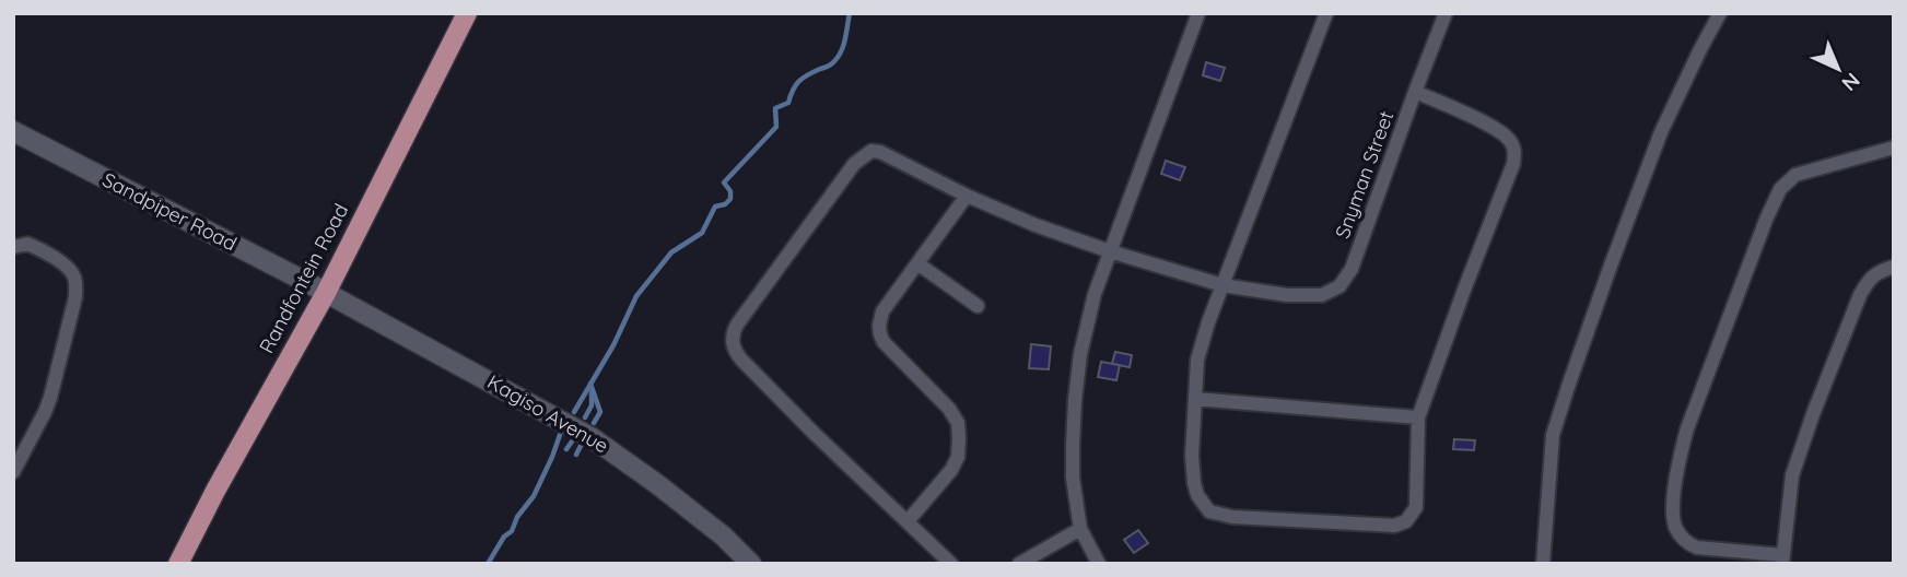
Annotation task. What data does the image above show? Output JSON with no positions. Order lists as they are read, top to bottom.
{
  "streets": {
    "main road": ["Randfontein Road"],
    "street": ["Snyman Street", "Sandpiper Road", "Kagiso Avenue"]
  },
  "crossings": [
    ["Sandpiper Road", "Randfontein Road"],
    ["Sandpiper Road", "Kagiso Avenue"],
    ["Randfontein Road", "Kagiso Avenue"]
  ],
  "north": "bottom right"
}
